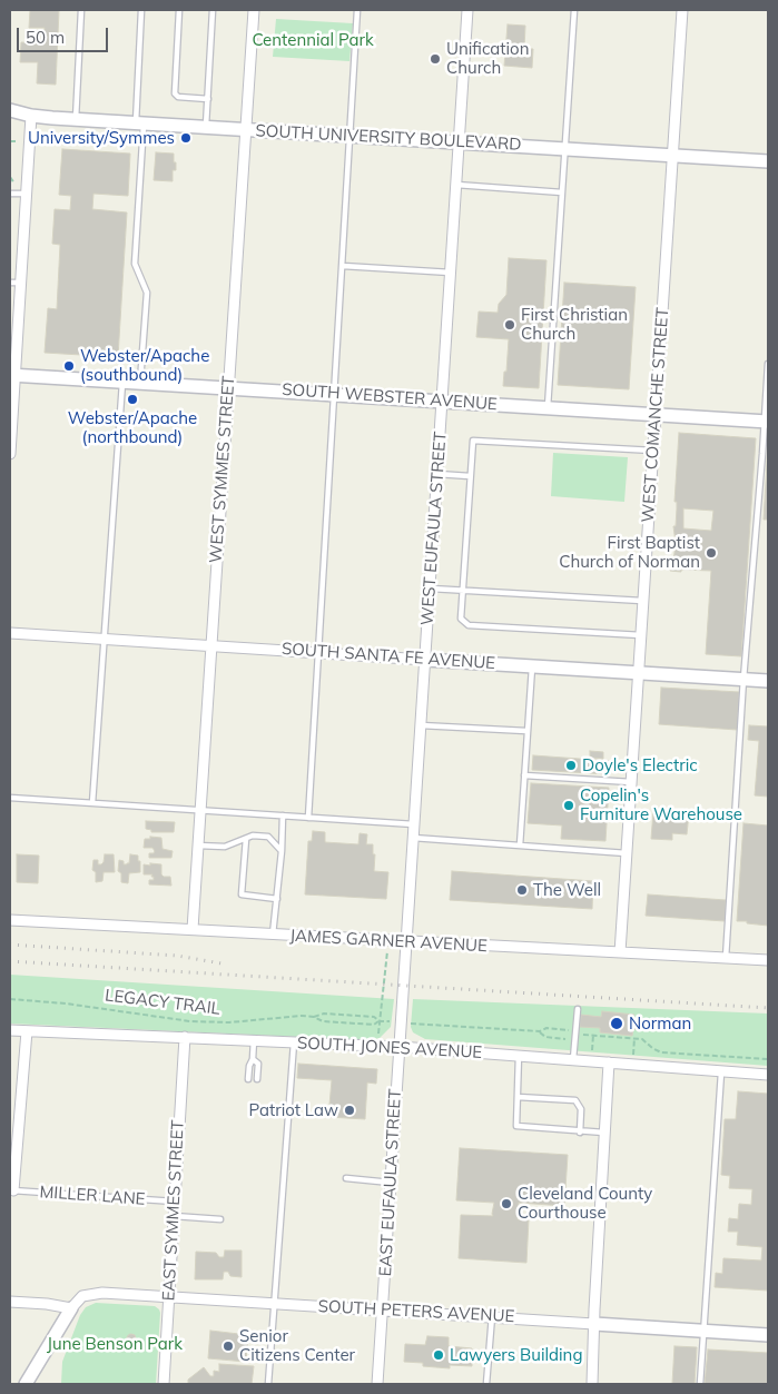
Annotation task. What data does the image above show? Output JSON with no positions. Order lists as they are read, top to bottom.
{
  "streets": {
    "street": [
      "SOUTH UNIVERSITY BOULEVARD",
      "SOUTH WEBSTER AVENUE",
      "WEST COMANCHE STREET",
      "WEST SYMMES STREET",
      "WEST EUFAULA STREET",
      "SOUTH SANTA FE AVENUE",
      "JAMES GARNER AVENUE",
      "SOUTH JONES AVENUE",
      "EAST EUFAULA STREET",
      "EAST SYMMES STREET",
      "SOUTH PETERS AVENUE"
    ],
    "lane": ["MILLER LANE"],
    "path": ["LEGACY TRAIL"]
  },
  "crossings": [
    ["SOUTH UNIVERSITY BOULEVARD", "WEST COMANCHE STREET"],
    ["SOUTH UNIVERSITY BOULEVARD", "WEST SYMMES STREET"],
    ["SOUTH UNIVERSITY BOULEVARD", "WEST EUFAULA STREET"],
    ["SOUTH WEBSTER AVENUE", "WEST COMANCHE STREET"],
    ["SOUTH WEBSTER AVENUE", "WEST SYMMES STREET"],
    ["SOUTH WEBSTER AVENUE", "WEST EUFAULA STREET"],
    ["WEST COMANCHE STREET", "SOUTH SANTA FE AVENUE"],
    ["WEST COMANCHE STREET", "JAMES GARNER AVENUE"],
    ["WEST SYMMES STREET", "SOUTH SANTA FE AVENUE"],
    ["WEST SYMMES STREET", "JAMES GARNER AVENUE"],
    ["WEST EUFAULA STREET", "SOUTH SANTA FE AVENUE"],
    ["WEST EUFAULA STREET", "JAMES GARNER AVENUE"],
    ["WEST EUFAULA STREET", "LEGACY TRAIL"],
    ["WEST EUFAULA STREET", "SOUTH JONES AVENUE"],
    ["WEST EUFAULA STREET", "EAST EUFAULA STREET"],
    ["SOUTH JONES AVENUE", "EAST EUFAULA STREET"],
    ["SOUTH JONES AVENUE", "EAST SYMMES STREET"],
    ["EAST EUFAULA STREET", "SOUTH PETERS AVENUE"],
    ["MILLER LANE", "EAST SYMMES STREET"],
    ["EAST SYMMES STREET", "SOUTH PETERS AVENUE"]
  ],
  "parks": ["Centennial Park", "June Benson Park"],
  "places": [
    "Unification Church",
    "University/Symmes",
    "First Christian Church",
    "Webster/Apache (southbound)",
    "Webster/Apache (northbound)",
    "First Baptist Church of Norman",
    "Doyle's Electric",
    "Copelin's Furniture Warehouse",
    "The Well",
    "Norman",
    "Patriot Law",
    "Cleveland County Courthouse",
    "Senior Citizens Center",
    "Lawyers Building"
  ],
  "scale_bar": "50 m"
}
